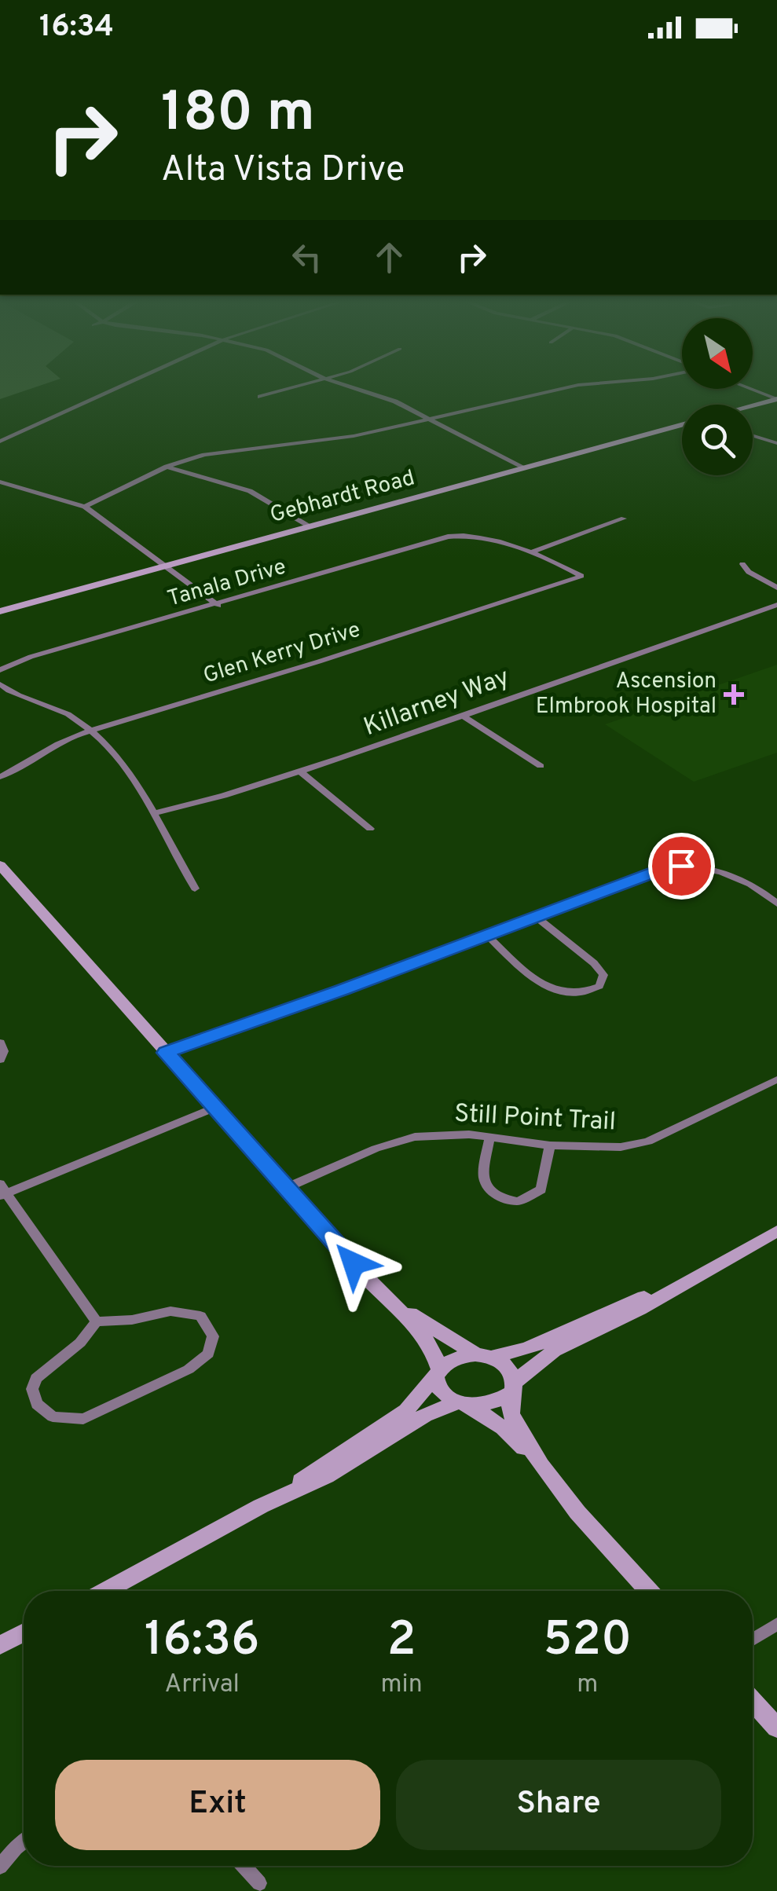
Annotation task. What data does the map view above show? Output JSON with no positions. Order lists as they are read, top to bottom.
{
  "streets": {
    "street": [
      "Gebhardt Road",
      "Tanala Drive",
      "Glen Kerry Drive",
      "Killarney Way",
      "Still Point Trail"
    ]
  },
  "crossings": [
    ["Tanala Drive", "Glen Kerry Drive"]
  ],
  "places": {
    "health": ["Ascension Elmbrook Hospital"]
  },
  "north": "bottom right",
  "page": {
    "status": "16:34",
    "turn": ["180 m", "Alta Vista Drive"],
    "eta": [
      "16:36",
      "Arrival",
      "2",
      "min",
      "520",
      "m"
    ],
    "buttons": ["Exit", "Share"]
  }
}
